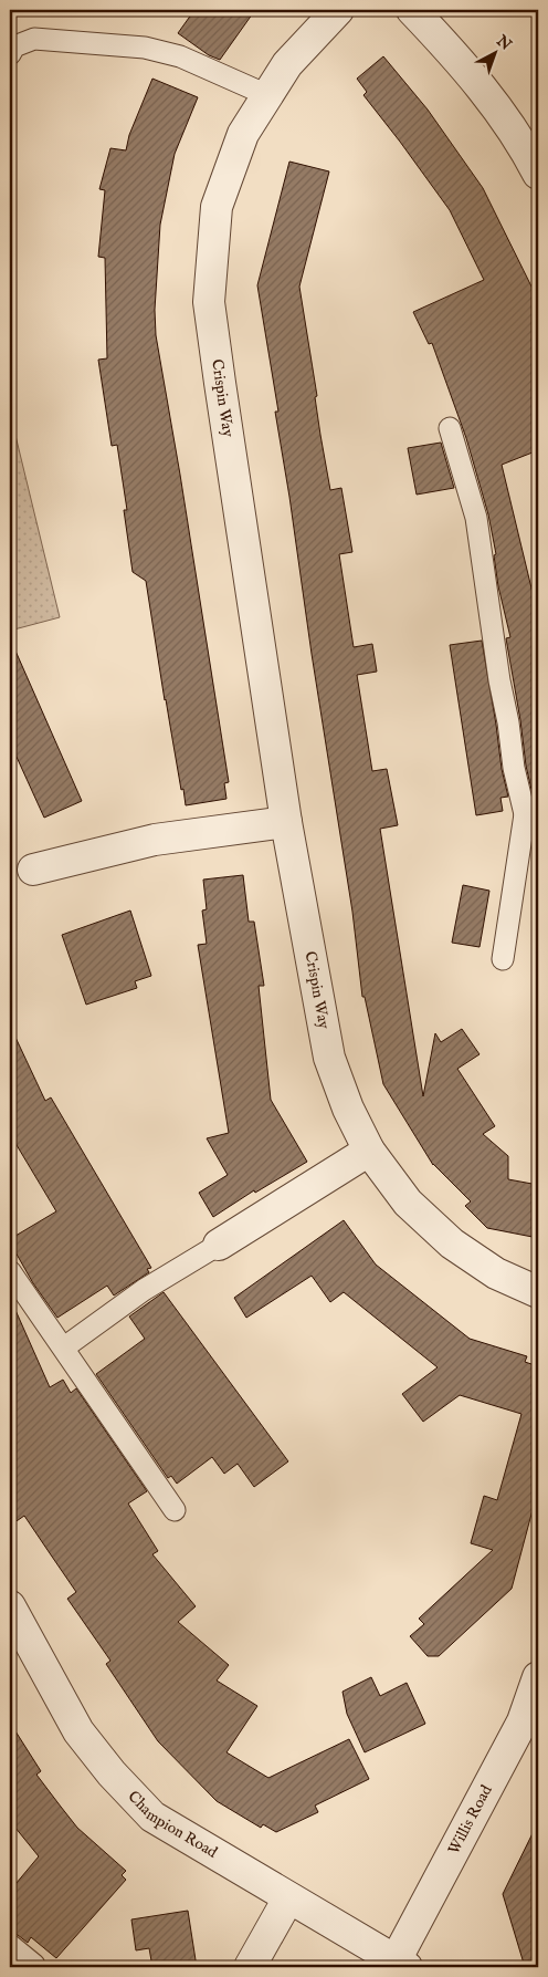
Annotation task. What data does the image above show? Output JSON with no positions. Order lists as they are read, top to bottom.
{
  "streets": {
    "street": ["Crispin Way", "Willis Road", "Champion Road"]
  },
  "crossings": [
    ["Willis Road", "Champion Road"]
  ],
  "north": "top right"
}
